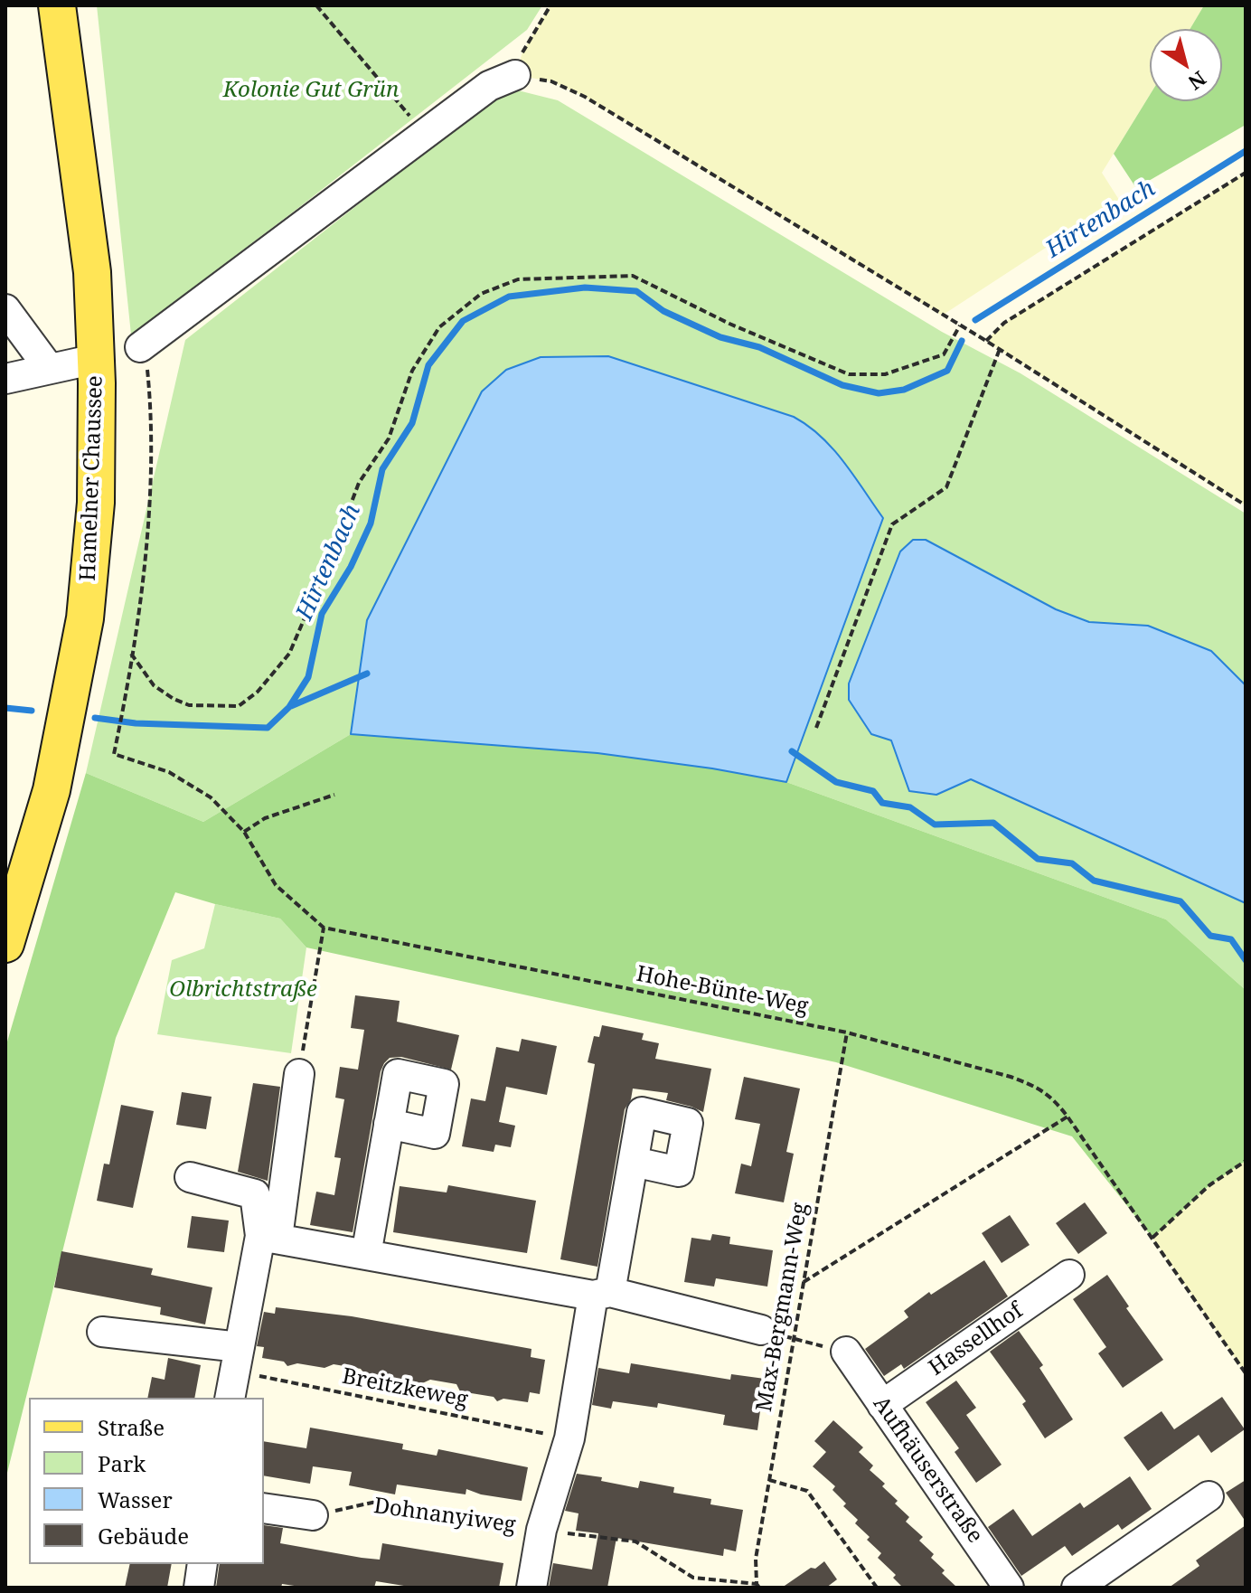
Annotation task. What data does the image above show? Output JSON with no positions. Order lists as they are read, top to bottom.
{
  "streets": {
    "main road": ["Hamelner Chaussee"],
    "street": ["Hassellhof", "Aufhäuserstraße"],
    "path": [
      "Hohe-Bünte-Weg",
      "Max-Bergmann-Weg",
      "Breitzkeweg",
      "Dohnanyiweg"
    ]
  },
  "crossings": [
    ["Hohe-Bünte-Weg", "Max-Bergmann-Weg"],
    ["Max-Bergmann-Weg", "Dohnanyiweg"],
    ["Hassellhof", "Aufhäuserstraße"]
  ],
  "water": ["Hirtenbach"],
  "parks": ["Kolonie Gut Grün", "Olbrichtstraße"],
  "legend": [
    "Straße",
    "Park",
    "Wasser",
    "Gebäude"
  ],
  "north": "bottom right"
}
